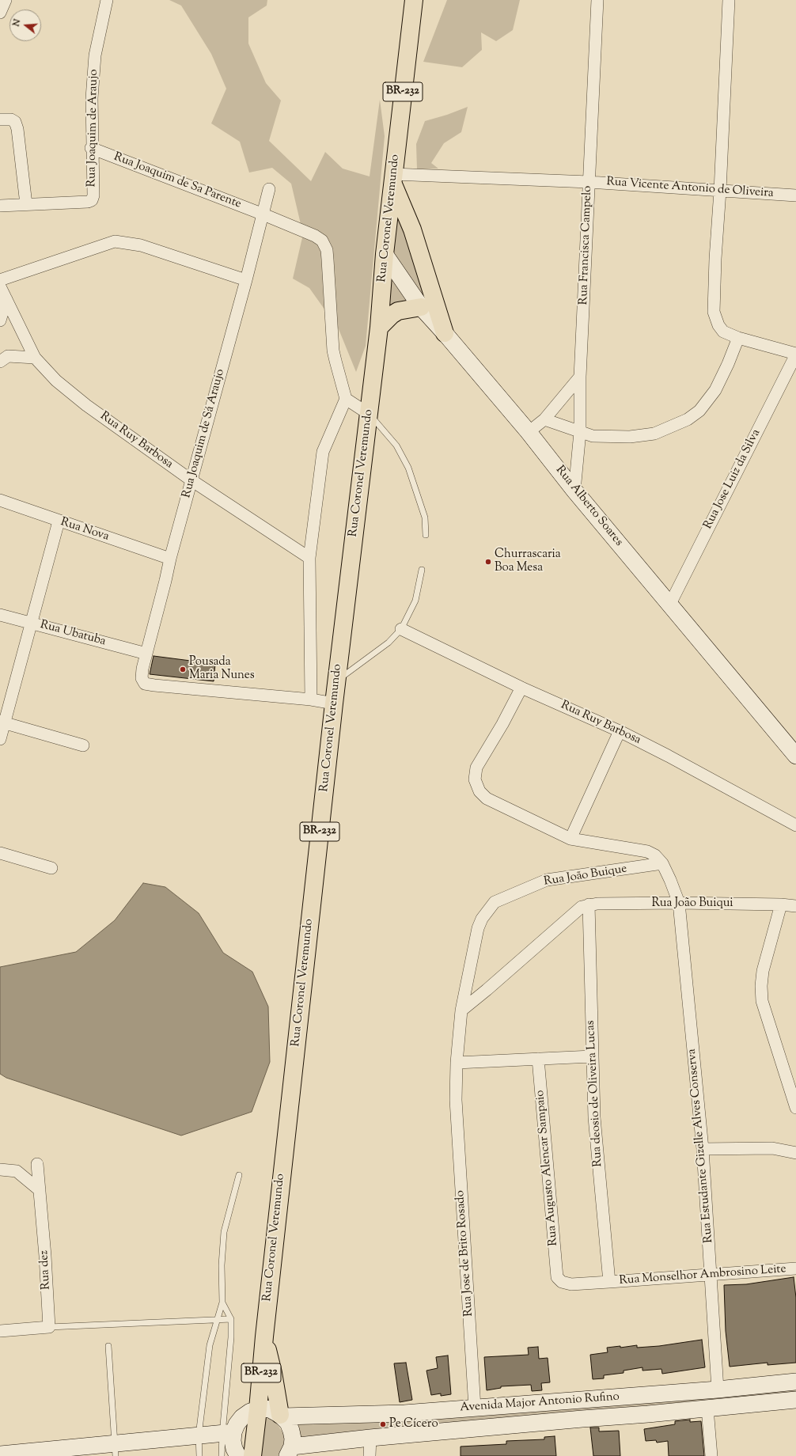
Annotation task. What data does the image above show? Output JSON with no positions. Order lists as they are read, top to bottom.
{
  "streets": {
    "highway": ["BR-232", "Rua Coronel Veremundo"],
    "main road": ["Rua Alberto Soares", "Avenida Major Antonio Rufino"],
    "street": [
      "Rua Joaquim de Araujo",
      "Rua Joaquim de Sa Parente",
      "Rua Vicente Antonio de Oliveira",
      "Rua Francisca Campelo",
      "Rua Joaquim de Sá Araujo",
      "Rua Ruy Barbosa",
      "Rua Jose Luiz da Silva",
      "Rua Nova",
      "Rua Ubatuba",
      "Rua João Buique",
      "Rua João Buiqui",
      "Rua deosio de Oliveira Lucas",
      "Rua Estudante Gizelle Alves Conserva",
      "Rua Augusto Alencar Sampaio",
      "Rua Jose de Brito Rosado",
      "Rua dez",
      "Rua Monselhor Ambrosino Leite"
    ]
  },
  "crossings": [
    ["Rua Joaquim de Araujo", "Rua Joaquim de Sa Parente"],
    ["Rua Joaquim de Sa Parente", "Rua Joaquim de Sá Araujo"],
    ["Rua Vicente Antonio de Oliveira", "Rua Coronel Veremundo"],
    ["Rua Vicente Antonio de Oliveira", "Rua Francisca Campelo"],
    ["Rua Coronel Veremundo", "Rua Alberto Soares"],
    ["Rua Francisca Campelo", "Rua Alberto Soares"],
    ["Rua Joaquim de Sá Araujo", "Rua Ruy Barbosa"],
    ["Rua Joaquim de Sá Araujo", "Rua Nova"],
    ["Rua Joaquim de Sá Araujo", "Rua Ubatuba"],
    ["Rua Jose Luiz da Silva", "Rua Alberto Soares"],
    ["Rua João Buique", "Rua Estudante Gizelle Alves Conserva"],
    ["Rua João Buique", "Rua Jose de Brito Rosado"],
    ["Rua João Buiqui", "Rua deosio de Oliveira Lucas"],
    ["Rua João Buiqui", "Rua Estudante Gizelle Alves Conserva"],
    ["Rua deosio de Oliveira Lucas", "Rua Monselhor Ambrosino Leite"],
    ["Rua Estudante Gizelle Alves Conserva", "Rua Monselhor Ambrosino Leite"],
    ["Rua Estudante Gizelle Alves Conserva", "Avenida Major Antonio Rufino"],
    ["Rua Augusto Alencar Sampaio", "Rua Monselhor Ambrosino Leite"],
    ["Rua Jose de Brito Rosado", "Avenida Major Antonio Rufino"]
  ],
  "places": ["Churrascaria Boa Mesa", "Pousada Maria Nunes", "Pe Cícero"],
  "north": "left"
}
